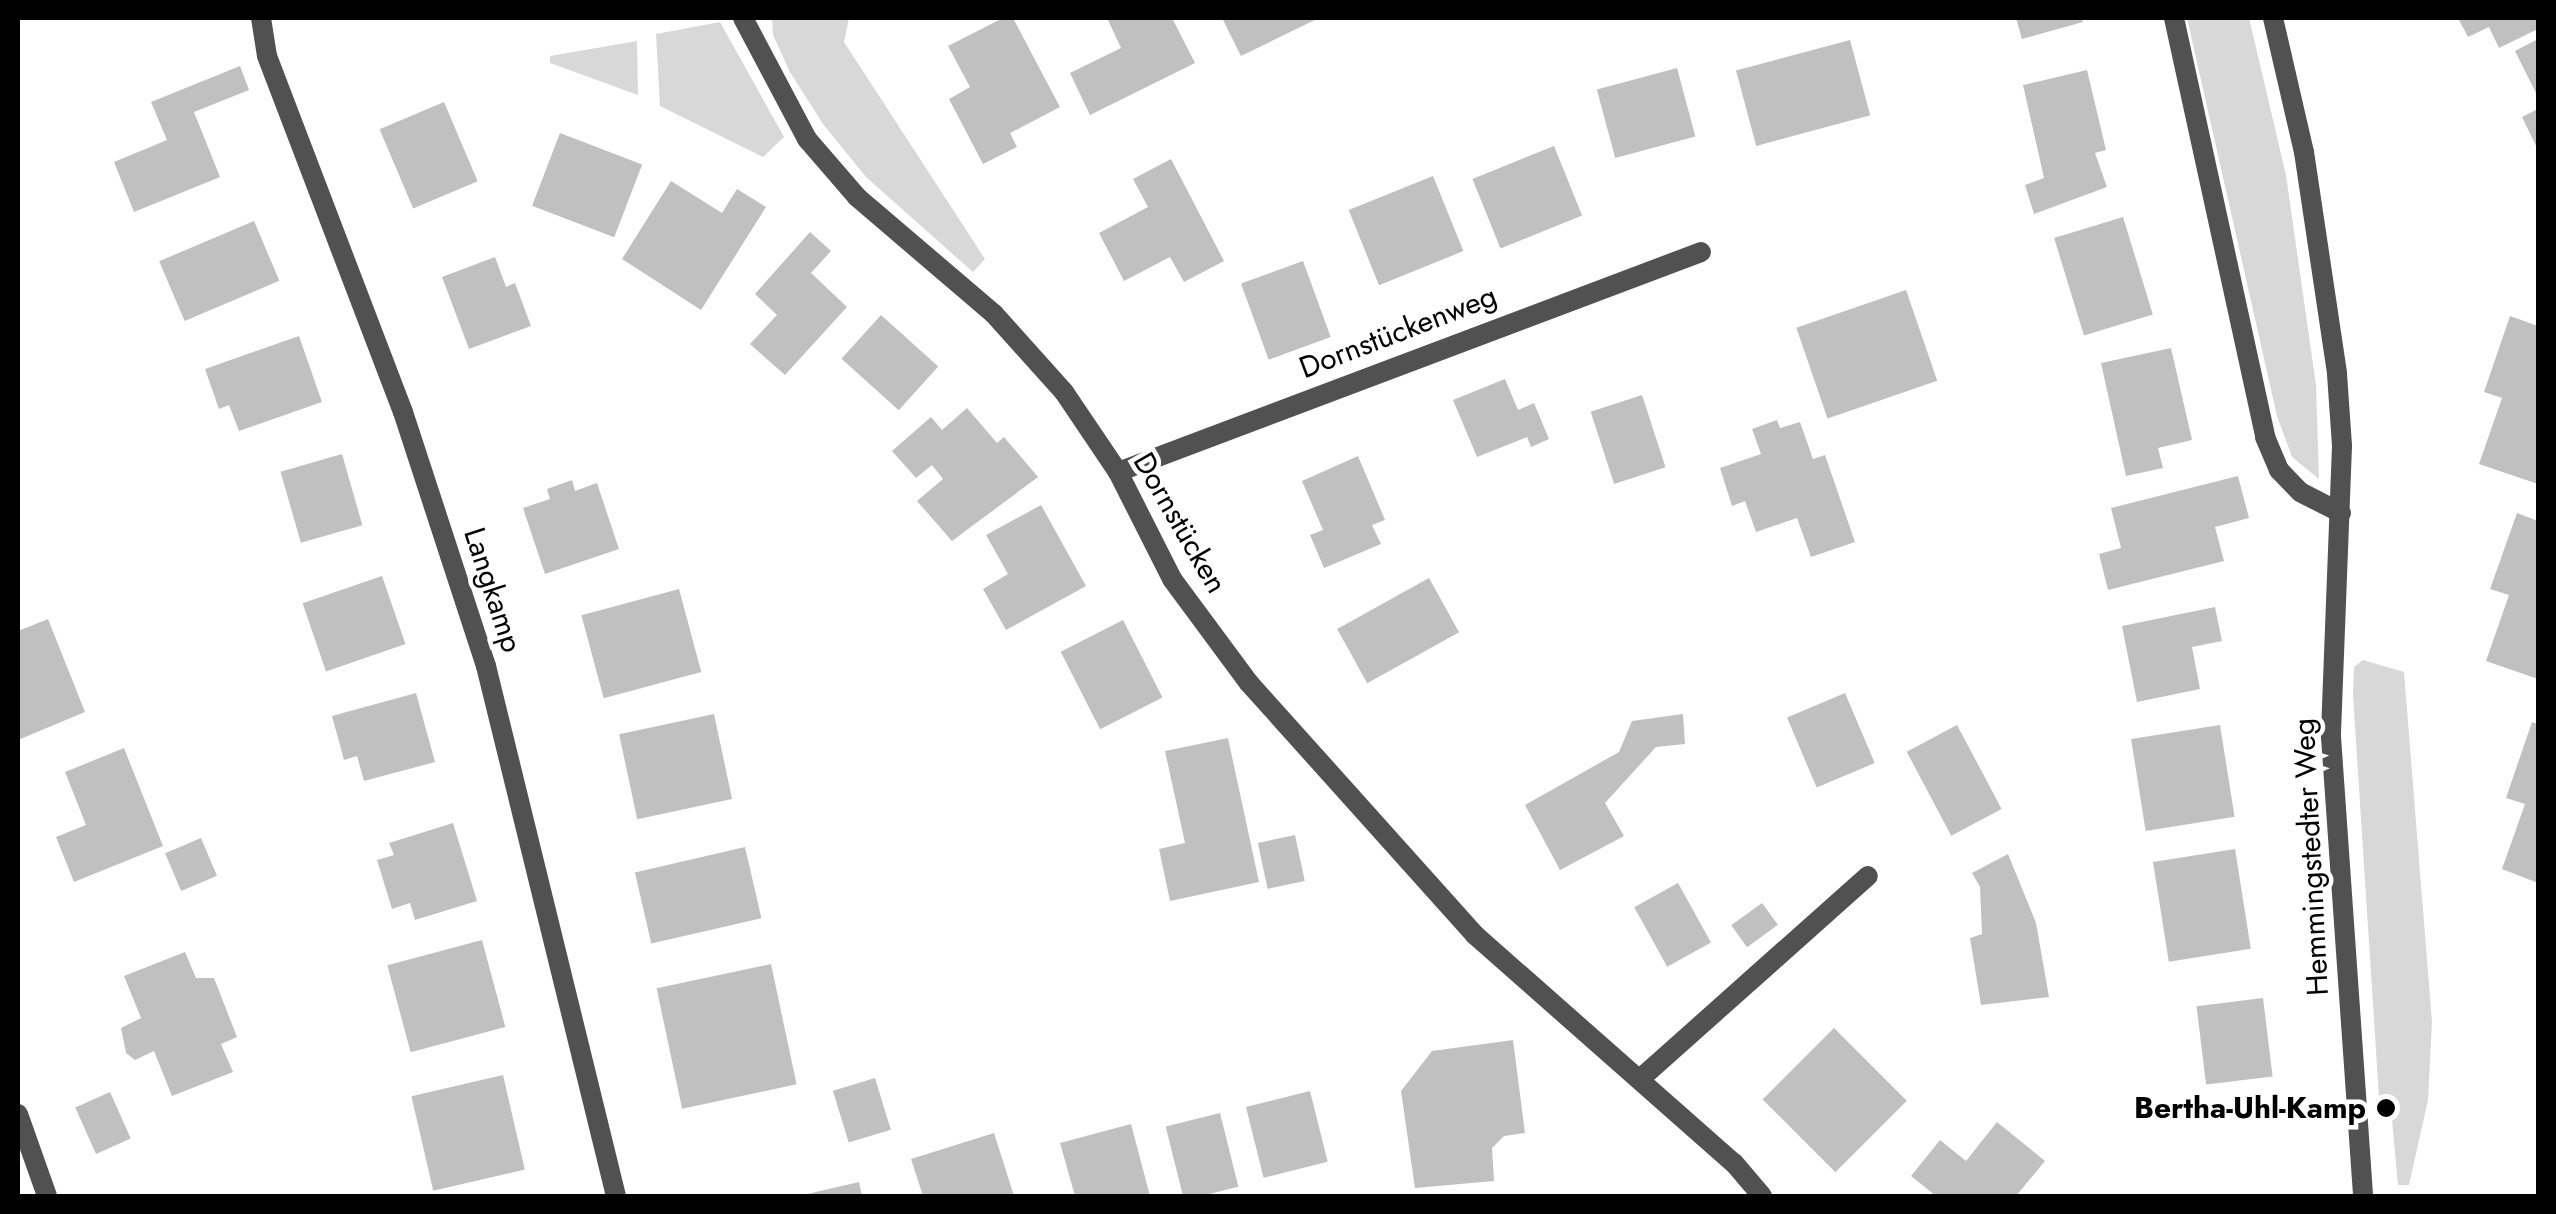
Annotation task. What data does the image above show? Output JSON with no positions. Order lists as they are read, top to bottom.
{
  "streets": {
    "street": [
      "Dornstückenweg",
      "Dornstücken",
      "Langkamp",
      "Hemmingstedter Weg"
    ]
  },
  "crossings": [
    ["Dornstückenweg", "Dornstücken"]
  ],
  "places": ["Bertha-Uhl-Kamp"]
}
